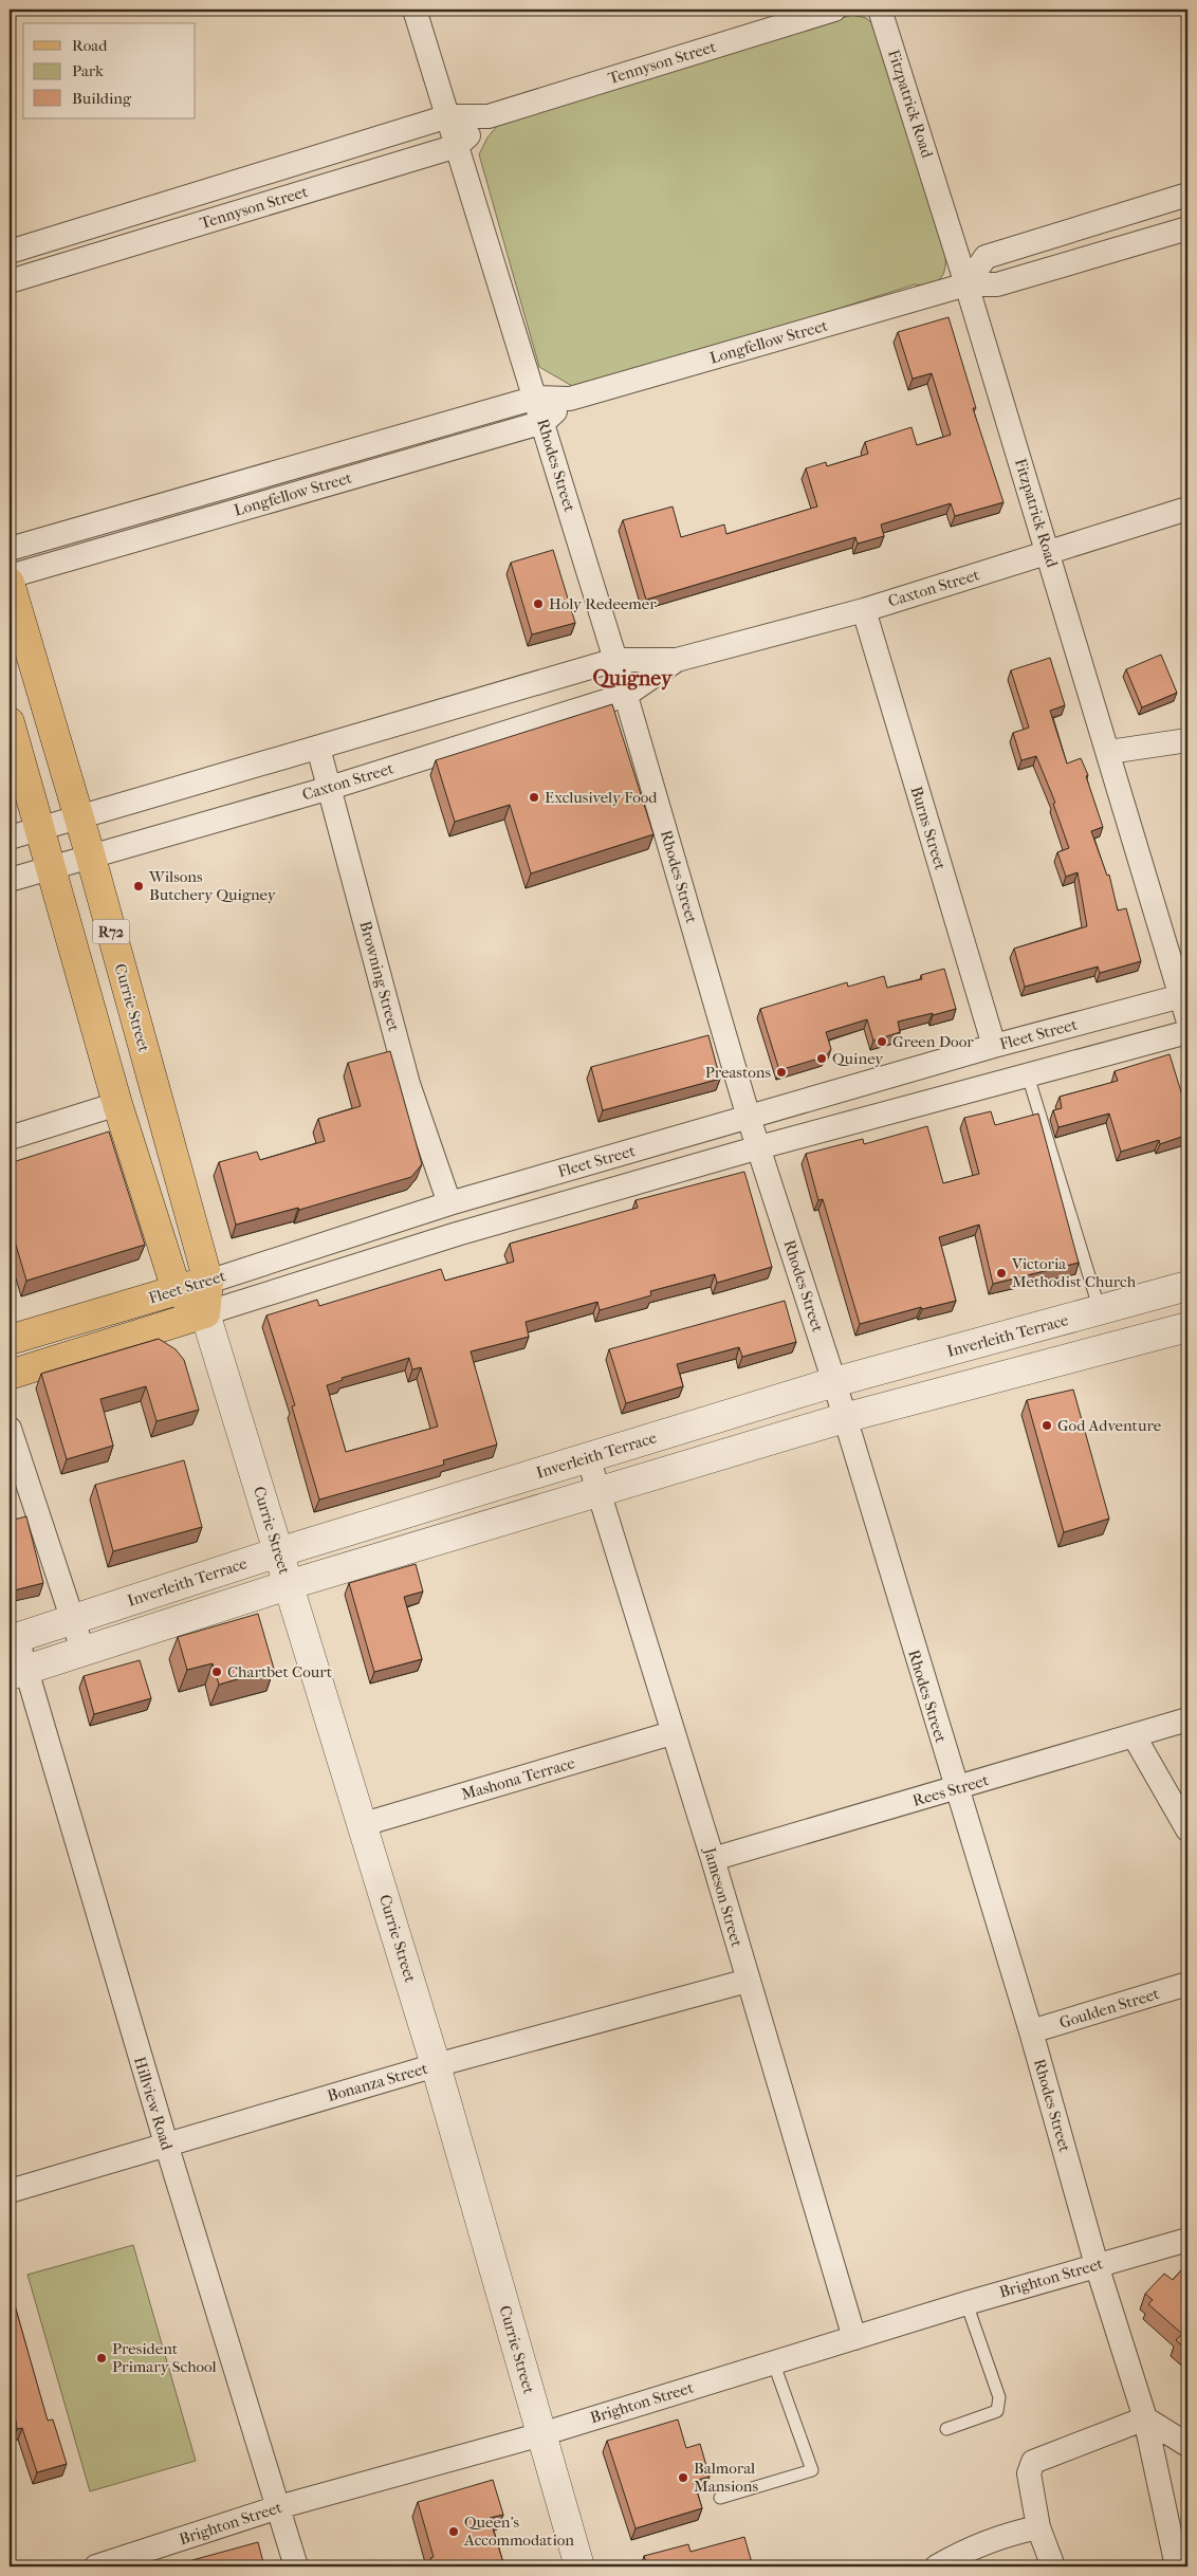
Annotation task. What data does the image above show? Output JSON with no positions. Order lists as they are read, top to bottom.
{
  "streets": {
    "main road": ["R72", "Currie Street", "Fleet Street"],
    "street": [
      "Tennyson Street",
      "Fitzpatrick Road",
      "Longfellow Street",
      "Rhodes Street",
      "Caxton Street",
      "Burns Street",
      "Browning Street",
      "Inverleith Terrace",
      "Mashona Terrace",
      "Rees Street",
      "Jameson Street",
      "Goulden Street",
      "Bonanza Street",
      "Hillview Road",
      "Brighton Street"
    ]
  },
  "crossings": [
    ["Tennyson Street", "Rhodes Street"],
    ["Fitzpatrick Road", "Longfellow Street"],
    ["Fitzpatrick Road", "Caxton Street"],
    ["Fitzpatrick Road", "Fleet Street"],
    ["Longfellow Street", "Rhodes Street"],
    ["Rhodes Street", "Caxton Street"],
    ["Rhodes Street", "Fleet Street"],
    ["Rhodes Street", "Inverleith Terrace"],
    ["Rhodes Street", "Rees Street"],
    ["Rhodes Street", "Goulden Street"],
    ["Rhodes Street", "Brighton Street"],
    ["Caxton Street", "Burns Street"],
    ["Caxton Street", "R72"],
    ["Caxton Street", "Browning Street"],
    ["Caxton Street", "Currie Street"],
    ["Burns Street", "Fleet Street"],
    ["R72", "Fleet Street"],
    ["Browning Street", "Fleet Street"],
    ["Currie Street", "Fleet Street"],
    ["Currie Street", "Inverleith Terrace"],
    ["Currie Street", "Mashona Terrace"],
    ["Currie Street", "Bonanza Street"],
    ["Currie Street", "Brighton Street"],
    ["Inverleith Terrace", "Jameson Street"],
    ["Inverleith Terrace", "Hillview Road"],
    ["Mashona Terrace", "Jameson Street"],
    ["Rees Street", "Jameson Street"],
    ["Jameson Street", "Bonanza Street"],
    ["Jameson Street", "Brighton Street"],
    ["Bonanza Street", "Hillview Road"],
    ["Hillview Road", "Brighton Street"]
  ],
  "districts": ["Quigney"],
  "places": [
    "Holy Redeemer",
    "Exclusively Food",
    "Wilsons Butchery Quigney",
    "Green Door",
    "Quiney",
    "Preastons",
    "Victoria Methodist Church",
    "God Adventure",
    "Chartbet Court",
    "President Primary School",
    "Balmoral Mansions",
    "Queen's Accommodation"
  ],
  "legend": ["Road", "Park", "Building"]
}
